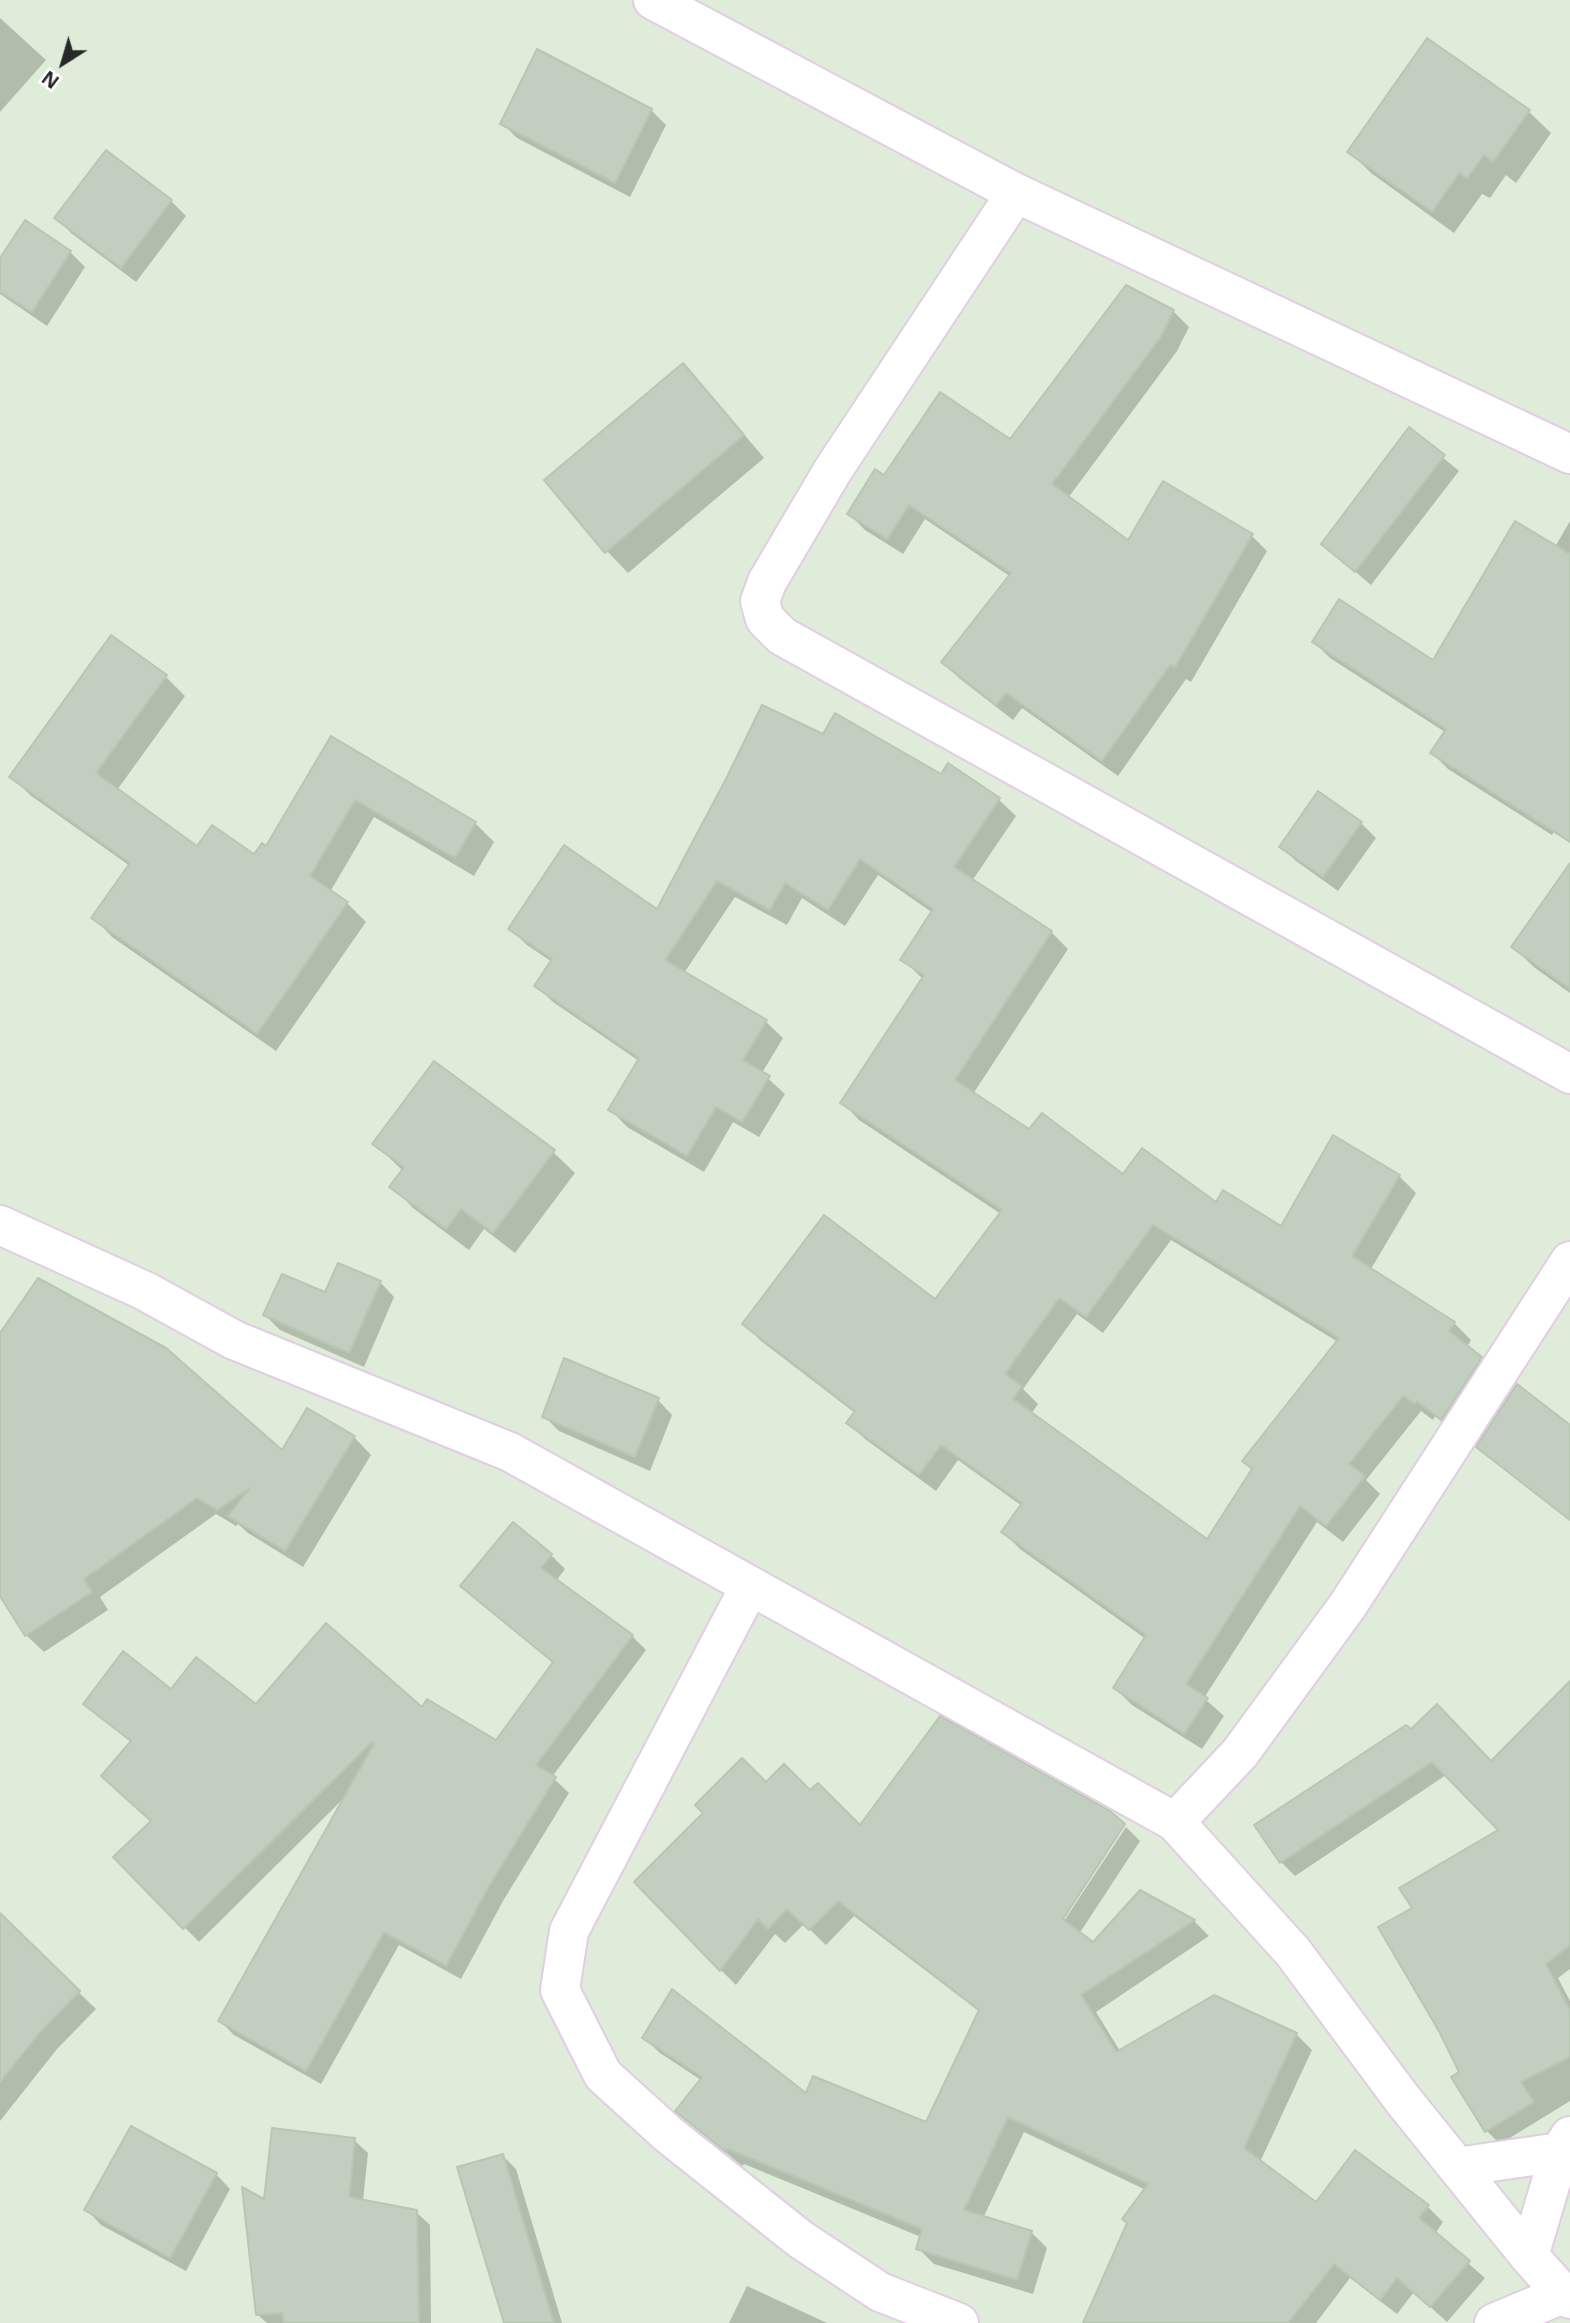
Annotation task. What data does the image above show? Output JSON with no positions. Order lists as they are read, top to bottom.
{
  "north": "bottom left"
}
